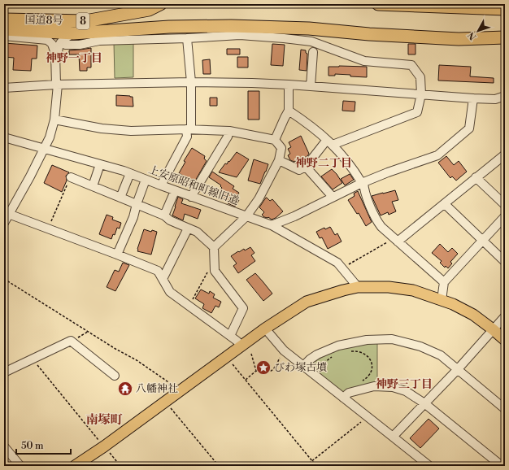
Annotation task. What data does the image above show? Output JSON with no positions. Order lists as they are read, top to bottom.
{
  "streets": {
    "highway": ["国道8号", "8"],
    "street": ["上安原昭和町線旧道"]
  },
  "districts": [
    "神野一丁目",
    "神野二丁目",
    "神野三丁目",
    "南塚町"
  ],
  "places": {
    "place": ["びわ塚古墳"],
    "temple": ["八幡神社"]
  },
  "scale_bar": "50 m",
  "north": "bottom left"
}
